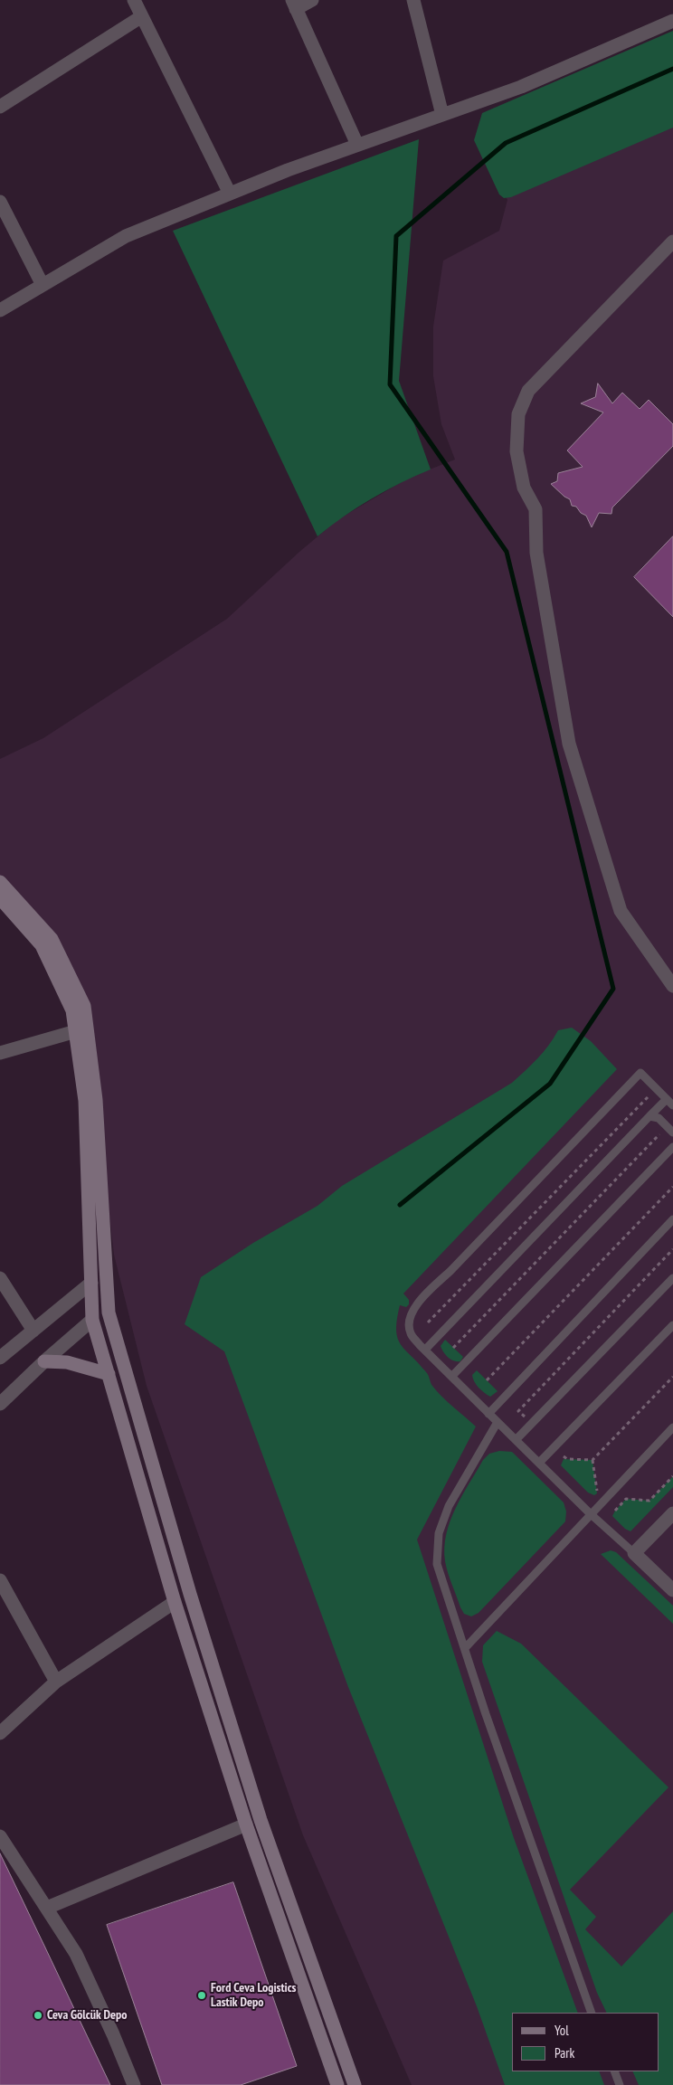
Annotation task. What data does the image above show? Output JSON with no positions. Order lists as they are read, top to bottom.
{
  "places": ["Ford Ceva Logistics Lastik Depo", "Ceva Gölcük Depo"],
  "legend": ["Yol", "Park"]
}
